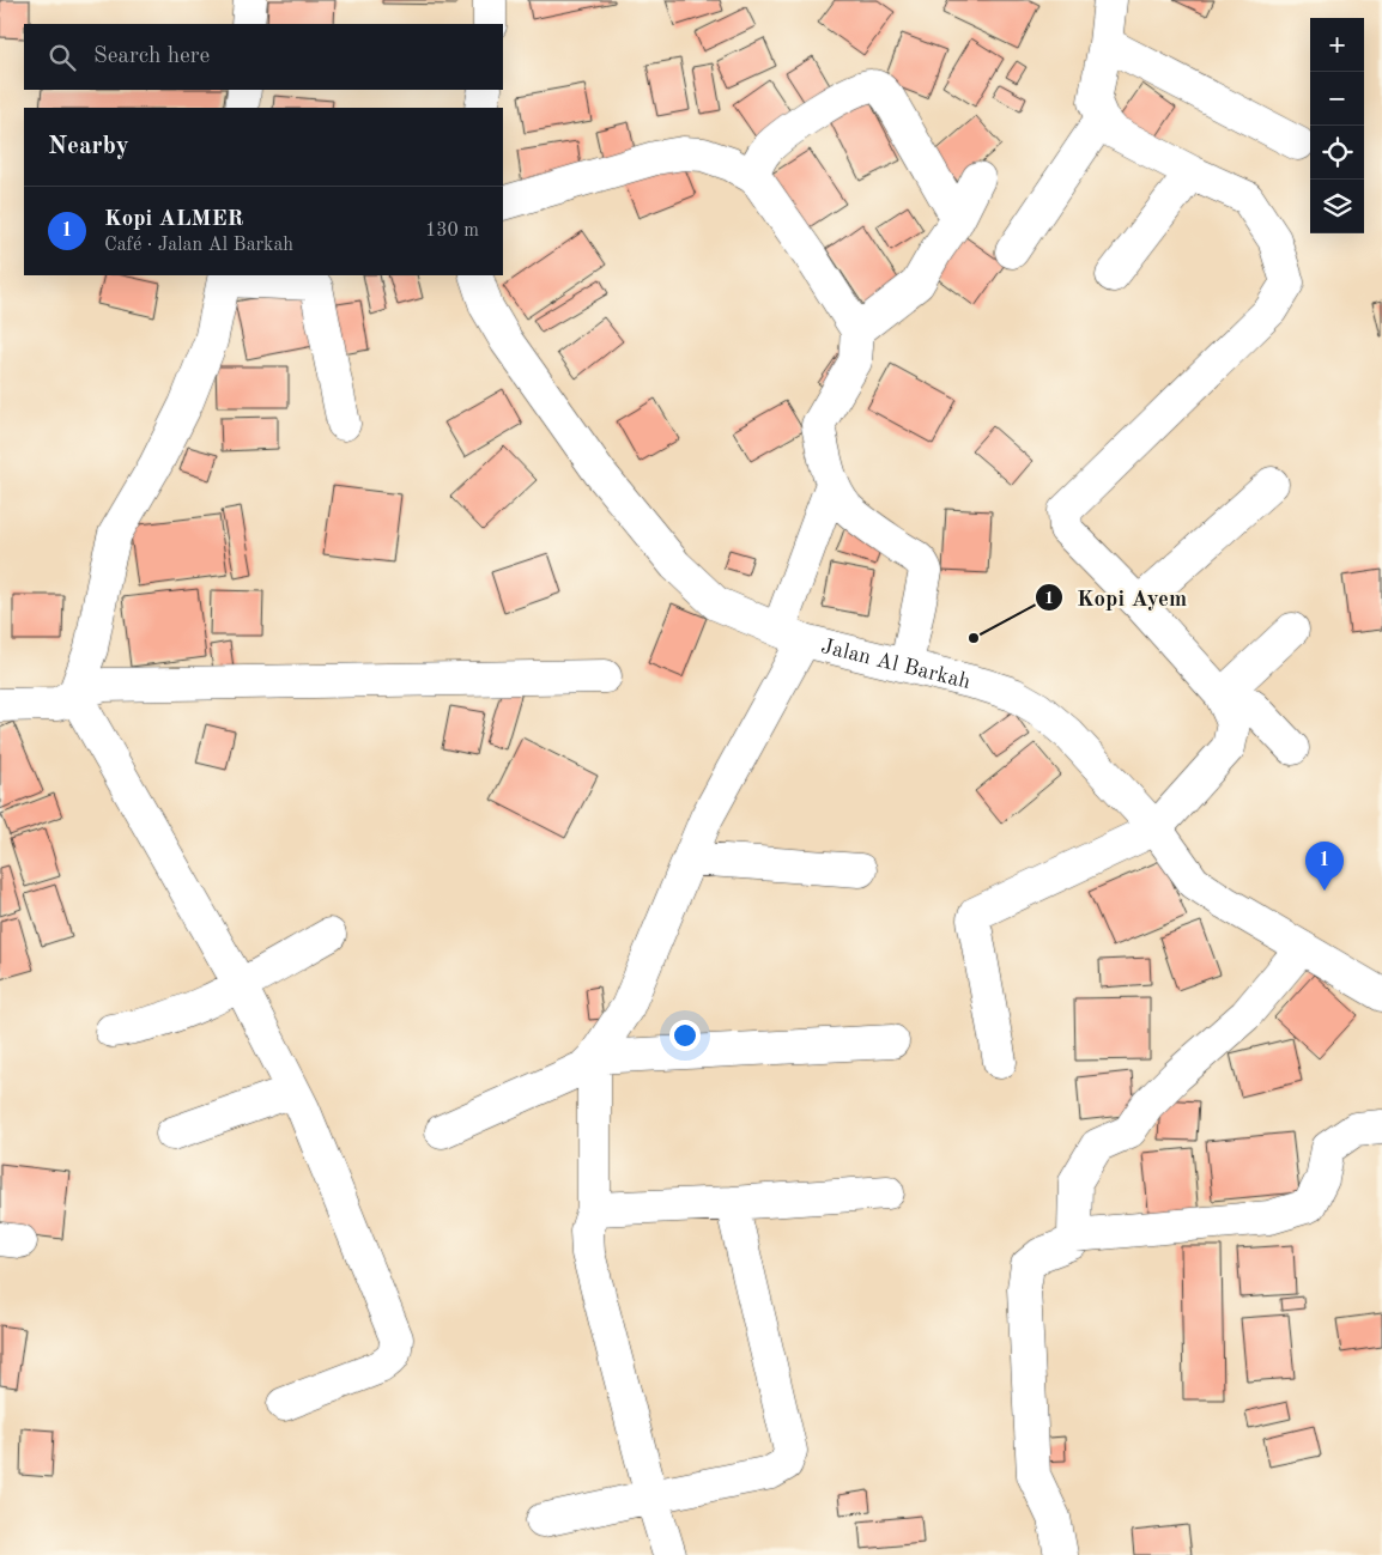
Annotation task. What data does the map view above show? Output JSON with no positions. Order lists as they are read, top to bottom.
{
  "streets": {
    "street": ["Jalan Al Barkah"]
  },
  "places": ["Kopi Ayem"],
  "page": {
    "map_buttons": ["+", "−"],
    "search": "Search here",
    "heading": "Nearby",
    "list": [
      {
        "mark": "1",
        "name": "Kopi ALMER",
        "note": "Café · Jalan Al Barkah",
        "value": "130 m"
      }
    ],
    "pins": "1"
  }
}
